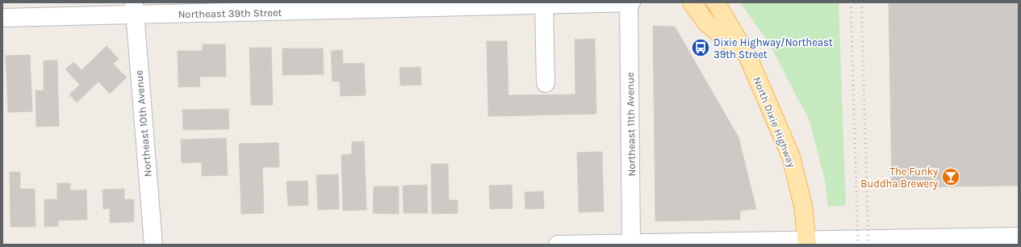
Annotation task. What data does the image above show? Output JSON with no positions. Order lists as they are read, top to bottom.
{
  "streets": {
    "main road": ["North Dixie Highway"],
    "street": ["Northeast 39th Street", "Northeast 10th Avenue", "Northeast 11th Avenue"]
  },
  "crossings": [
    ["Northeast 39th Street", "Northeast 10th Avenue"],
    ["Northeast 39th Street", "Northeast 11th Avenue"]
  ],
  "places": {
    "bus stop": ["Dixie Highway/Northeast 39th Street"],
    "bar": ["The Funky Buddha Brewery"]
  }
}
